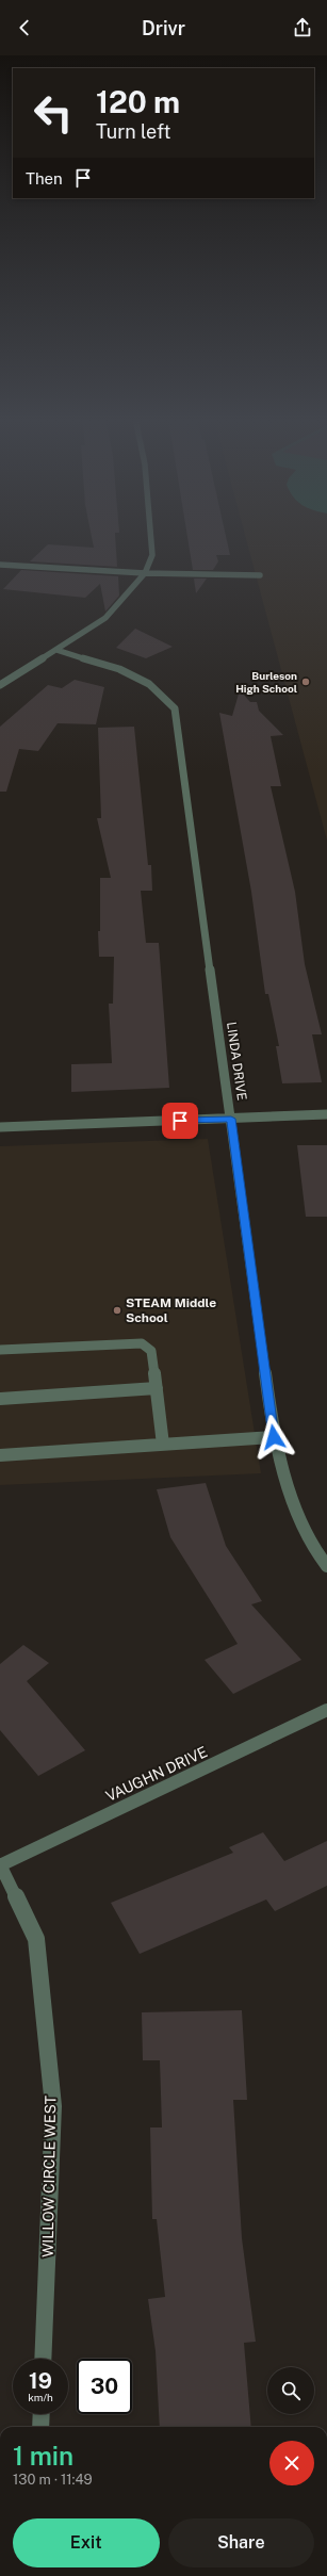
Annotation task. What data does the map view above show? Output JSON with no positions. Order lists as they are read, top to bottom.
{
  "streets": {
    "street": ["LINDA DRIVE", "VAUGHN DRIVE", "WILLOW CIRCLE WEST"]
  },
  "crossings": [
    ["VAUGHN DRIVE", "WILLOW CIRCLE WEST"]
  ],
  "places": ["Burleson High School", "STEAM Middle School"],
  "page": {
    "header": "Drivr",
    "turn": ["120 m", "Turn left"],
    "then": "Then",
    "speed": "19 km/h",
    "limit": "30",
    "heading": ["1 min", "130 m · 11:49"],
    "buttons": ["Exit", "Share"]
  }
}
